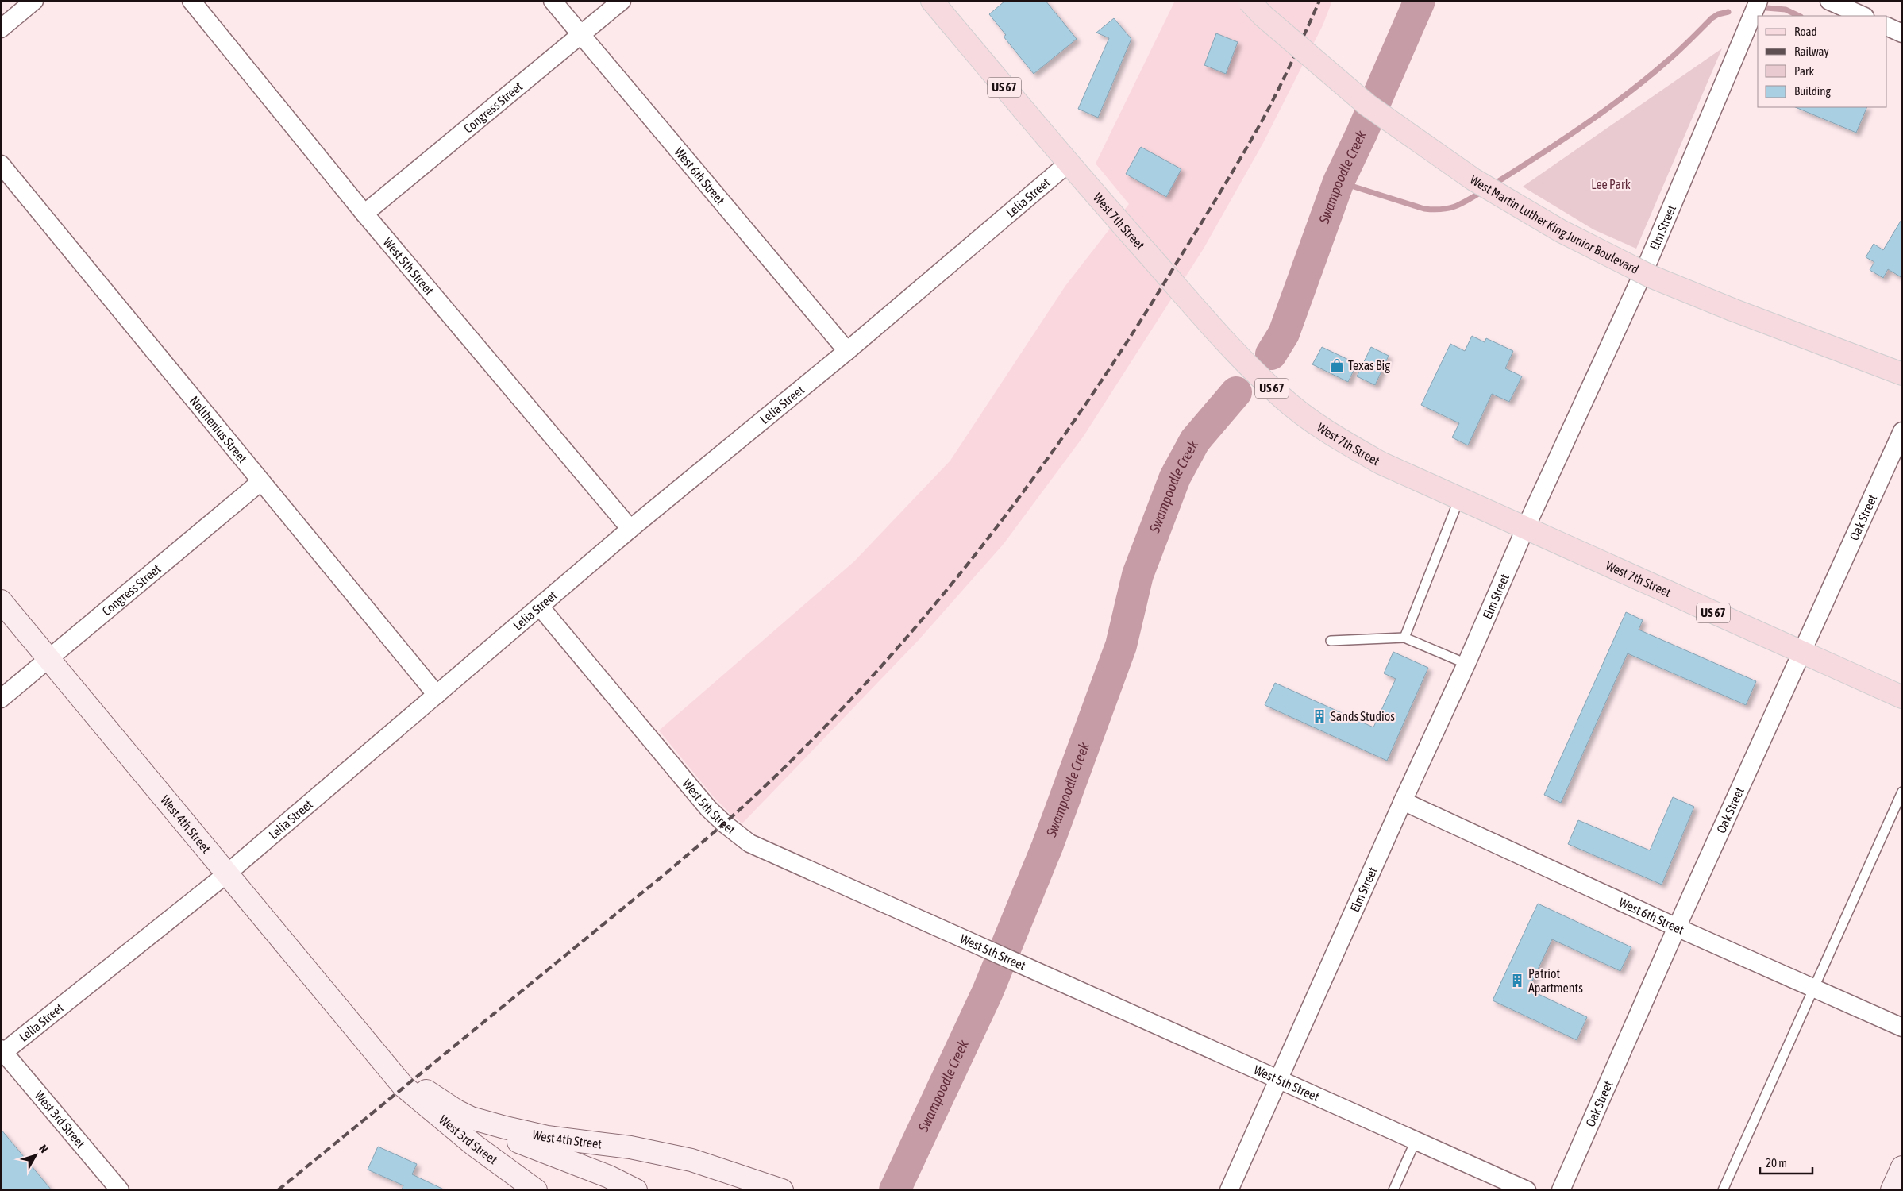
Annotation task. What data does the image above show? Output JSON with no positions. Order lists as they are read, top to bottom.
{
  "streets": {
    "main road": [
      "US 67",
      "West 7th Street",
      "West Martin Luther King Junior Boulevard",
      "West 4th Street",
      "West 3rd Street"
    ],
    "street": [
      "Congress Street",
      "West 6th Street",
      "Lelia Street",
      "Elm Street",
      "West 5th Street",
      "Nolthenius Street",
      "Oak Street"
    ]
  },
  "crossings": [
    ["Congress Street", "West 6th Street"],
    ["Congress Street", "West 5th Street"],
    ["Congress Street", "Nolthenius Street"],
    ["Congress Street", "West 4th Street"],
    ["West 6th Street", "Lelia Street"],
    ["West 6th Street", "Elm Street"],
    ["West 6th Street", "Oak Street"],
    ["Lelia Street", "West 7th Street"],
    ["Lelia Street", "West 5th Street"],
    ["Lelia Street", "Nolthenius Street"],
    ["Lelia Street", "West 4th Street"],
    ["Lelia Street", "West 3rd Street"],
    ["West 7th Street", "Elm Street"],
    ["West 7th Street", "Oak Street"],
    ["Elm Street", "West 5th Street"],
    ["West 4th Street", "West 3rd Street"]
  ],
  "water": ["Swampoodle Creek"],
  "parks": ["Lee Park"],
  "places": {
    "shop": ["Texas Big"],
    "building": ["Sands Studios", "Patriot Apartments"]
  },
  "legend": [
    "Road",
    "Railway",
    "Park",
    "Building"
  ],
  "scale_bar": "20 m",
  "north": "top right"
}
